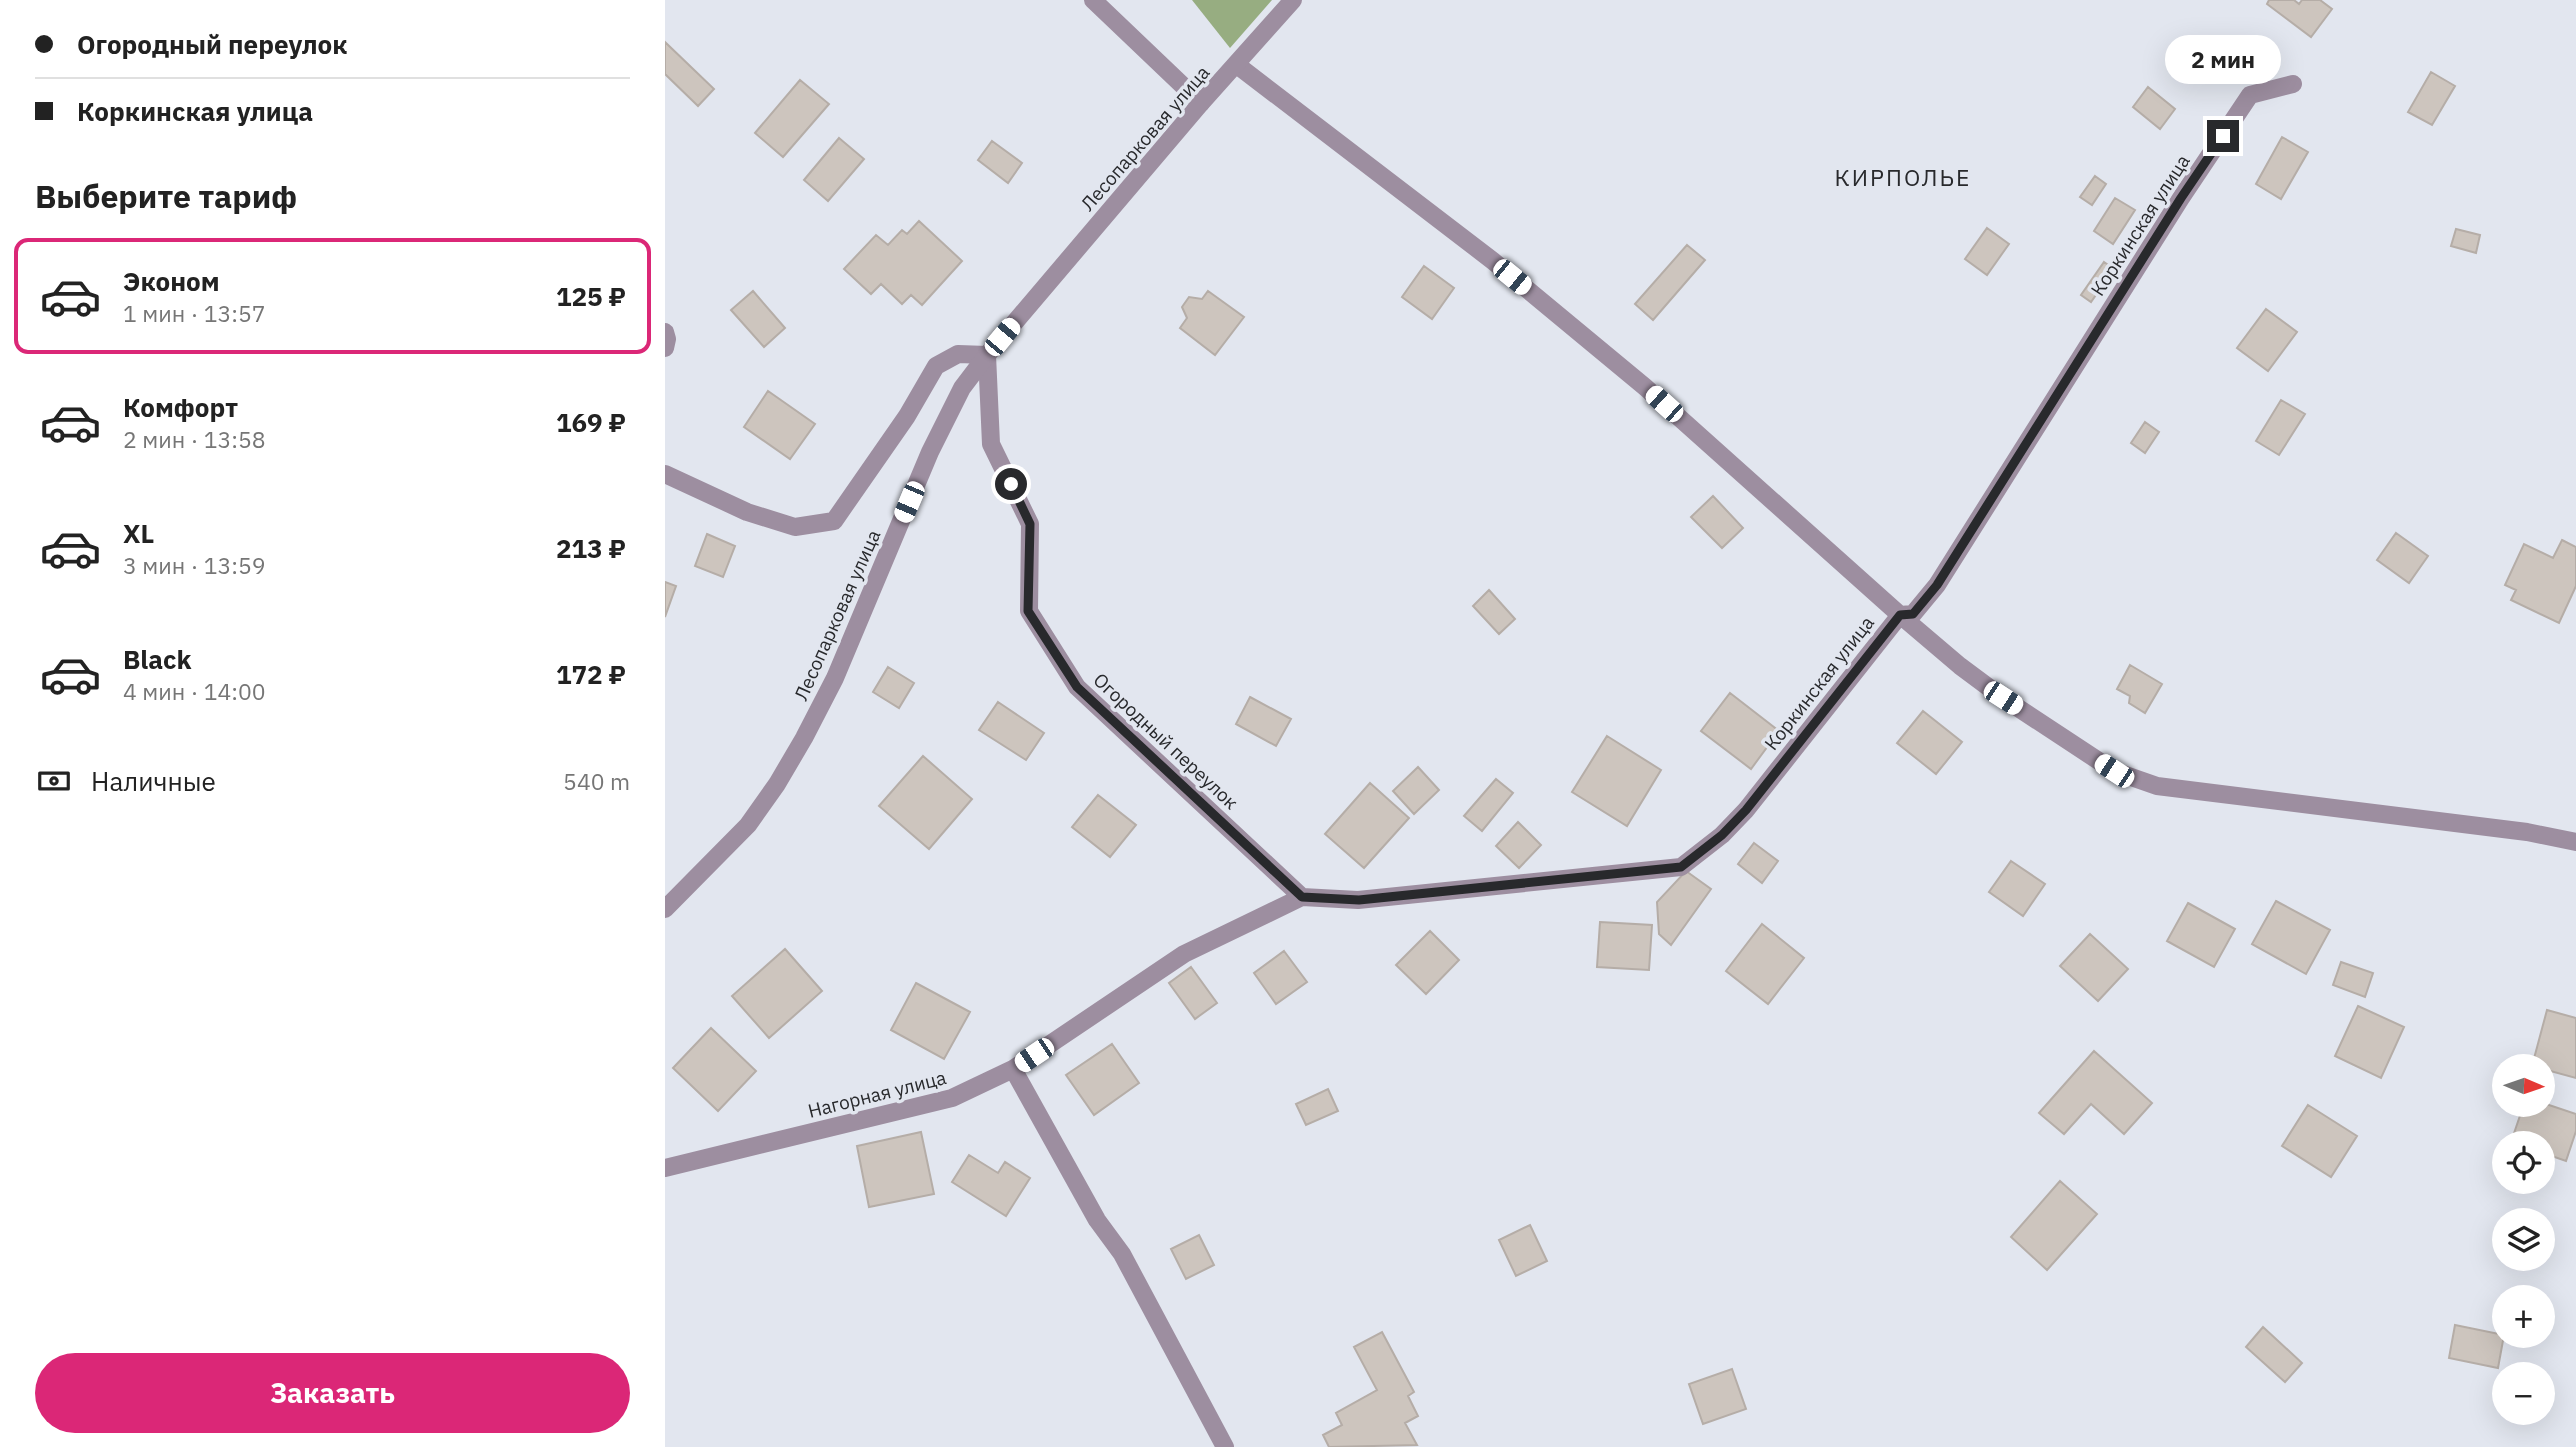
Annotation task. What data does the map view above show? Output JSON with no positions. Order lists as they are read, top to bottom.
{
  "streets": {
    "street": [
      "Лесопарковая улица",
      "Коркинская улица",
      "Огородный переулок",
      "Нагорная улица"
    ]
  },
  "crossings": [
    ["Лесопарковая улица", "Огородный переулок"],
    ["Коркинская улица", "Огородный переулок"],
    ["Коркинская улица", "Нагорная улица"],
    ["Огородный переулок", "Нагорная улица"]
  ],
  "districts": ["КИРПОЛЬЕ"],
  "north": "right",
  "page": {
    "banner": ["Огородный переулок", "Коркинская улица"],
    "bubble": "2 мин",
    "heading": "Выберите тариф",
    "list": [
      {
        "name": "Эконом",
        "note": "1 мин · 13:57",
        "value": "125 ₽"
      },
      {
        "name": "Комфорт",
        "note": "2 мин · 13:58",
        "value": "169 ₽"
      },
      {
        "name": "XL",
        "note": "3 мин · 13:59",
        "value": "213 ₽"
      },
      {
        "name": "Black",
        "note": "4 мин · 14:00",
        "value": "172 ₽"
      }
    ],
    "pay": ["Наличные", "540 m"],
    "map_buttons": ["+", "−"],
    "buttons": "Заказать"
  }
}
